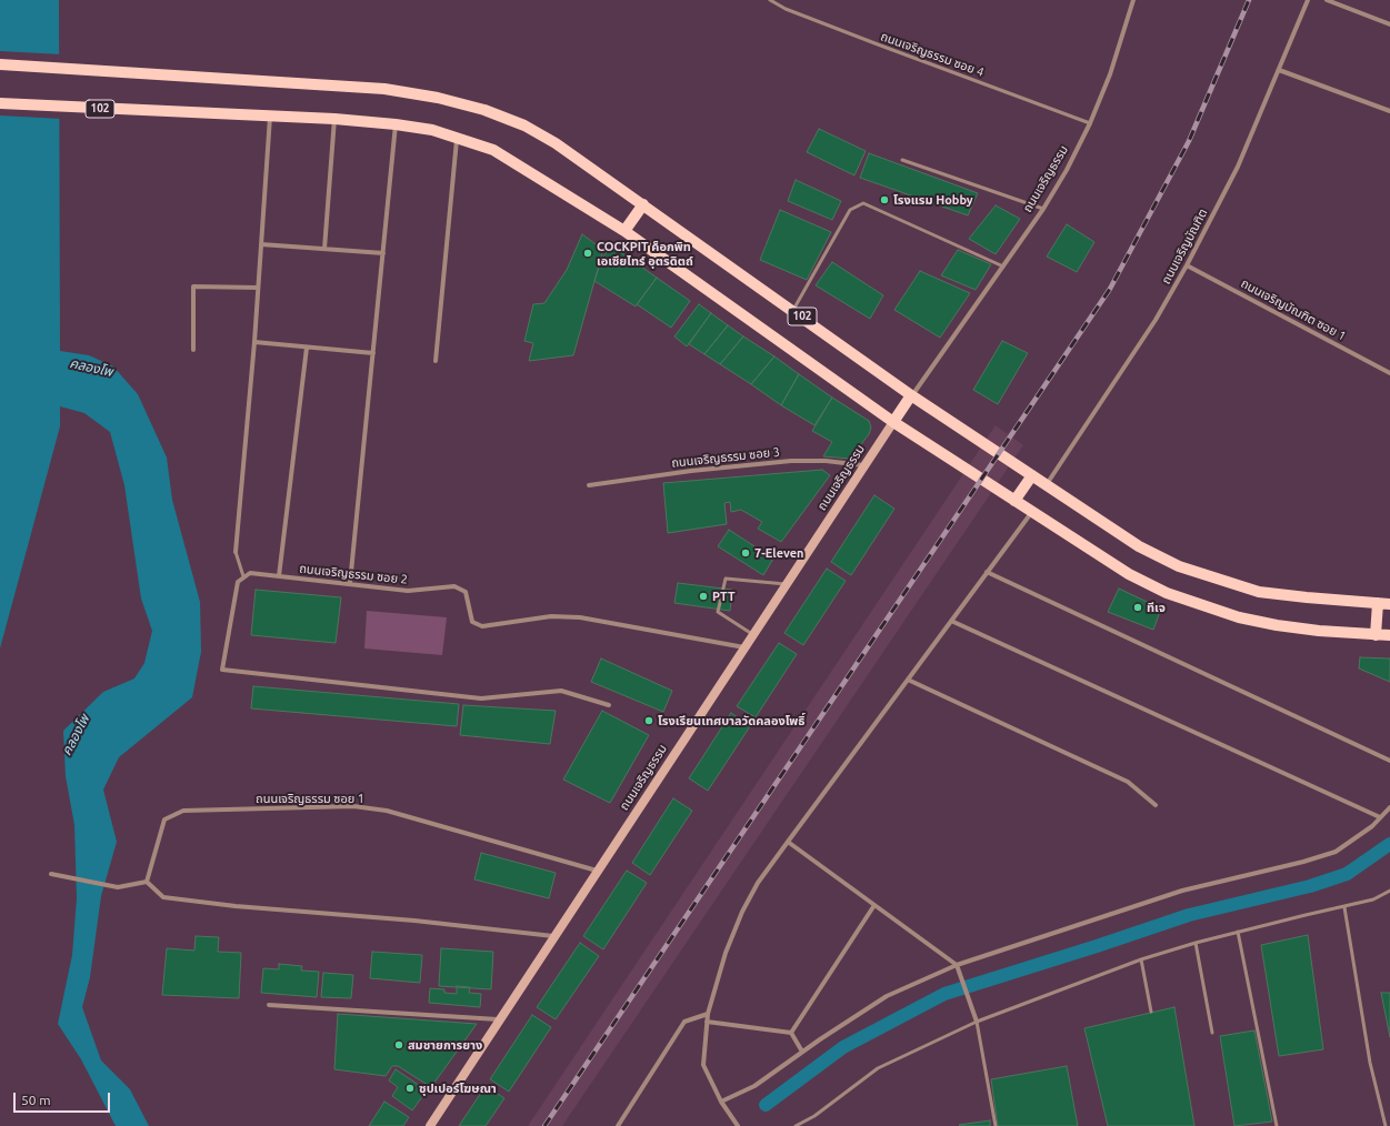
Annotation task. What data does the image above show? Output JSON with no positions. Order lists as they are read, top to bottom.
{
  "streets": {
    "main road": ["102"],
    "street": [
      "ถนนเจริญธรรม",
      "ถนนเจริญบัณฑิต",
      "ถนนเจริญบัณฑิต ซอย 1",
      "ถนนเจริญธรรม ซอย 3",
      "ถนนเจริญธรรม ซอย 2",
      "ถนนเจริญธรรม ซอย 1"
    ],
    "lane": ["ถนนเจริญธรรม ซอย 4"]
  },
  "crossings": [
    ["ถนนเจริญธรรม ซอย 4", "ถนนเจริญธรรม"],
    ["102", "ถนนเจริญธรรม"],
    ["102", "ถนนเจริญบัณฑิต"],
    ["ถนนเจริญธรรม", "ถนนเจริญธรรม ซอย 3"],
    ["ถนนเจริญธรรม", "ถนนเจริญธรรม ซอย 2"],
    ["ถนนเจริญธรรม", "ถนนเจริญธรรม ซอย 1"],
    ["ถนนเจริญบัณฑิต", "ถนนเจริญบัณฑิต ซอย 1"]
  ],
  "water": ["คลองโพ"],
  "places": [
    "โรงแรม Hobby",
    "COCKPIT ค็อกพิท เอเซียไทร์ อุตรดิตถ์",
    "7-Eleven",
    "PTT",
    "ทีเจ",
    "โรงเรียนเทศบาลวัดคลองโพธิ์",
    "สมชายการยาง",
    "ซุปเปอร์โฆษณา"
  ],
  "scale_bar": "50 m"
}
